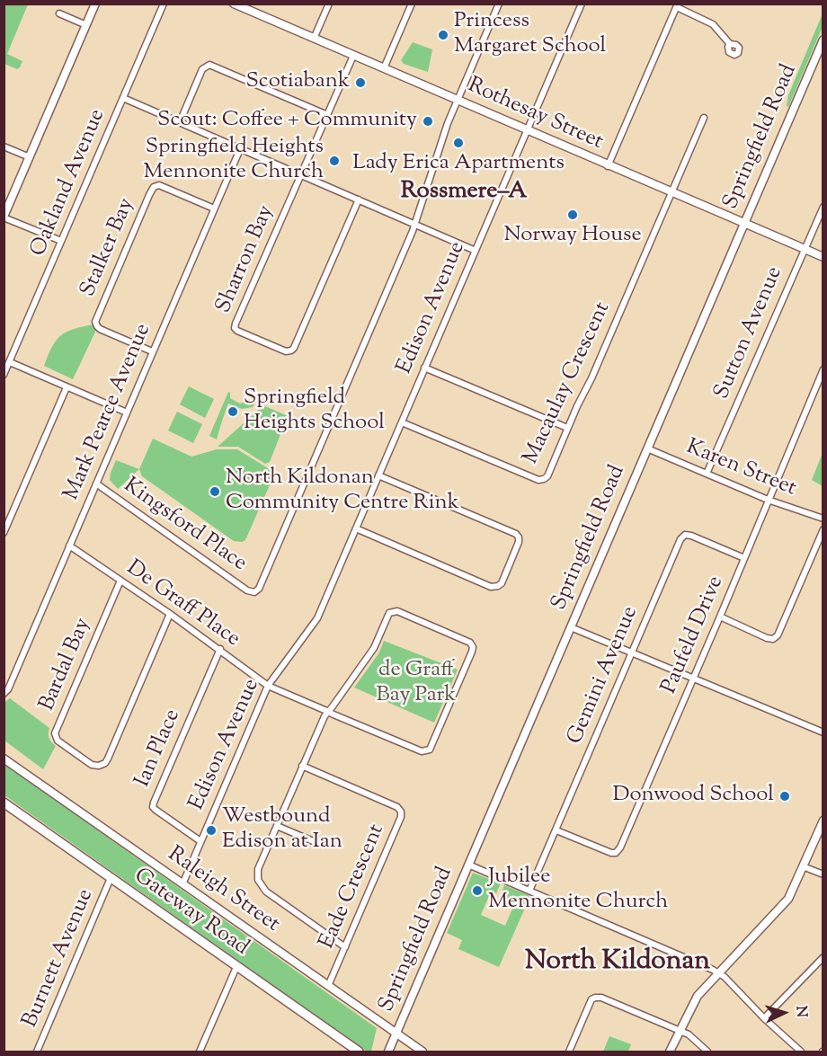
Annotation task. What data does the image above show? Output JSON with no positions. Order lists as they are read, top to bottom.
{
  "streets": {
    "main road": ["Gateway Road"],
    "street": [
      "Rothesay Street",
      "Springfield Road",
      "Oakland Avenue",
      "Stalker Bay",
      "Sharron Bay",
      "Edison Avenue",
      "Sutton Avenue",
      "Macaulay Crescent",
      "Mark Pearce Avenue",
      "Karen Street",
      "Kingsford Place",
      "De Graff Place",
      "Paufeld Drive",
      "Bardal Bay",
      "Gemini Avenue",
      "Ian Place",
      "Eade Crescent",
      "Raleigh Street",
      "Burnett Avenue"
    ]
  },
  "crossings": [
    ["Rothesay Street", "Springfield Road"],
    ["Rothesay Street", "Sharron Bay"],
    ["Rothesay Street", "Edison Avenue"],
    ["Rothesay Street", "Sutton Avenue"],
    ["Rothesay Street", "Macaulay Crescent"],
    ["Springfield Road", "Karen Street"],
    ["Springfield Road", "Raleigh Street"],
    ["Stalker Bay", "Mark Pearce Avenue"],
    ["Edison Avenue", "Macaulay Crescent"],
    ["Edison Avenue", "De Graff Place"],
    ["Edison Avenue", "Ian Place"],
    ["Edison Avenue", "Raleigh Street"],
    ["Sutton Avenue", "Karen Street"],
    ["Mark Pearce Avenue", "Kingsford Place"],
    ["Mark Pearce Avenue", "De Graff Place"],
    ["Karen Street", "Paufeld Drive"],
    ["De Graff Place", "Bardal Bay"],
    ["De Graff Place", "Ian Place"],
    ["Paufeld Drive", "Gemini Avenue"],
    ["Eade Crescent", "Raleigh Street"],
    ["Gateway Road", "Burnett Avenue"]
  ],
  "districts": ["Rossmere–A", "North Kildonan"],
  "parks": ["de Graff Bay Park"],
  "places": [
    "Princess Margaret School",
    "Scotiabank",
    "Scout: Coffee + Community",
    "Lady Erica Apartments",
    "Springfield Heights Mennonite Church",
    "Norway House",
    "Springfield Heights School",
    "North Kildonan Community Centre Rink",
    "Donwood School",
    "Westbound Edison at Ian",
    "Jubilee Mennonite Church"
  ],
  "north": "right"
}
